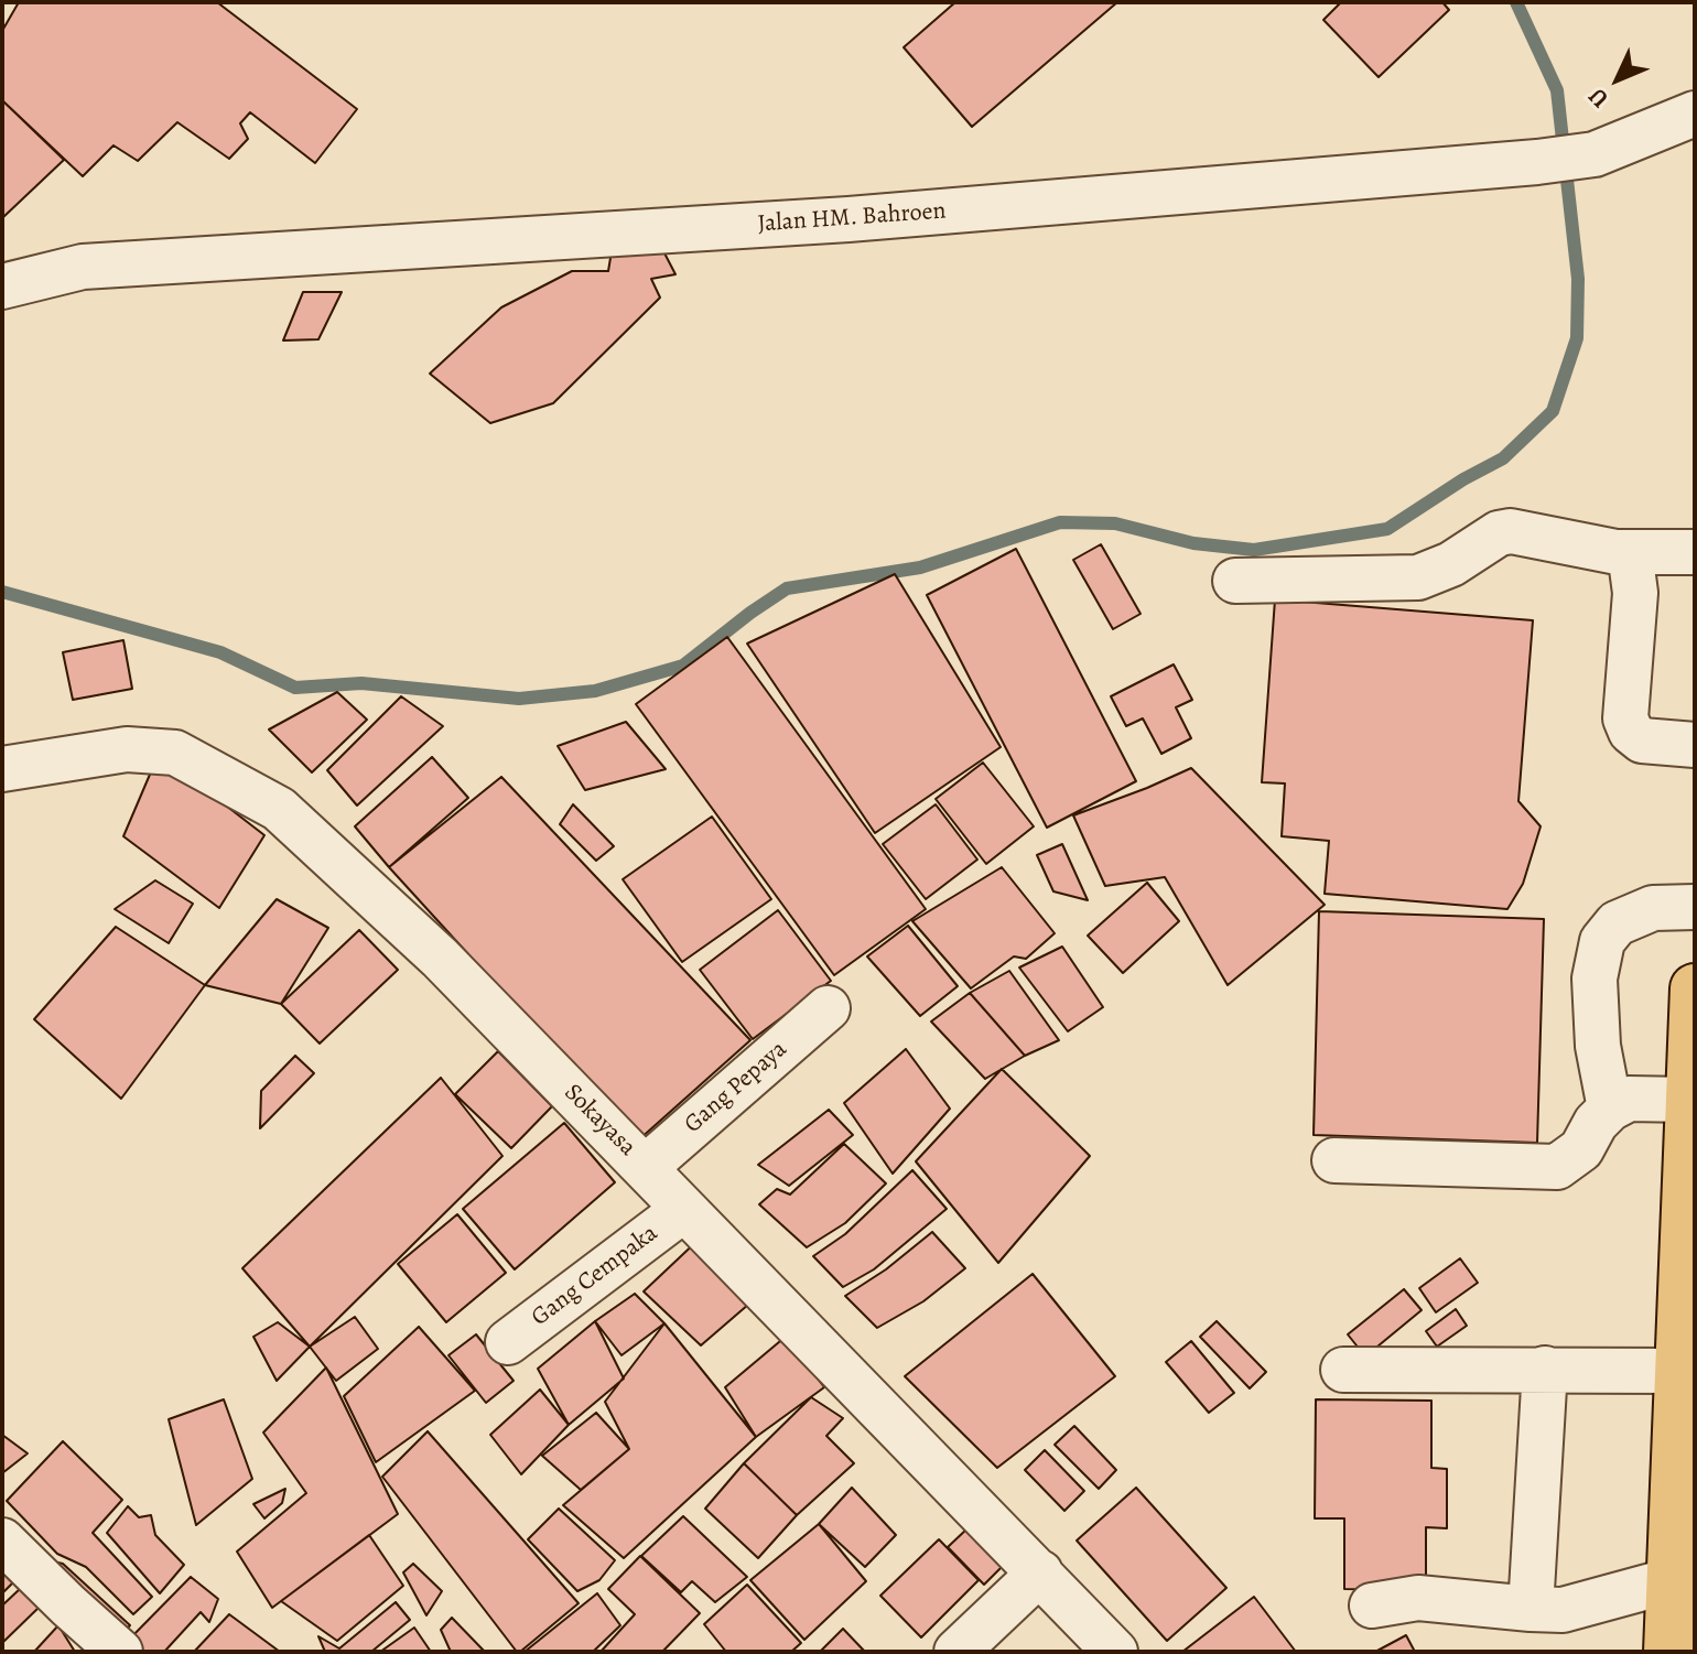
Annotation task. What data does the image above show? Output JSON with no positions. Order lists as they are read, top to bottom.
{
  "streets": {
    "street": [
      "Jalan HM. Bahroen",
      "Gang Pepaya",
      "Sokayasa",
      "Gang Cempaka"
    ]
  },
  "crossings": [
    ["Gang Pepaya", "Sokayasa"],
    ["Sokayasa", "Gang Cempaka"]
  ],
  "north": "bottom left"
}
